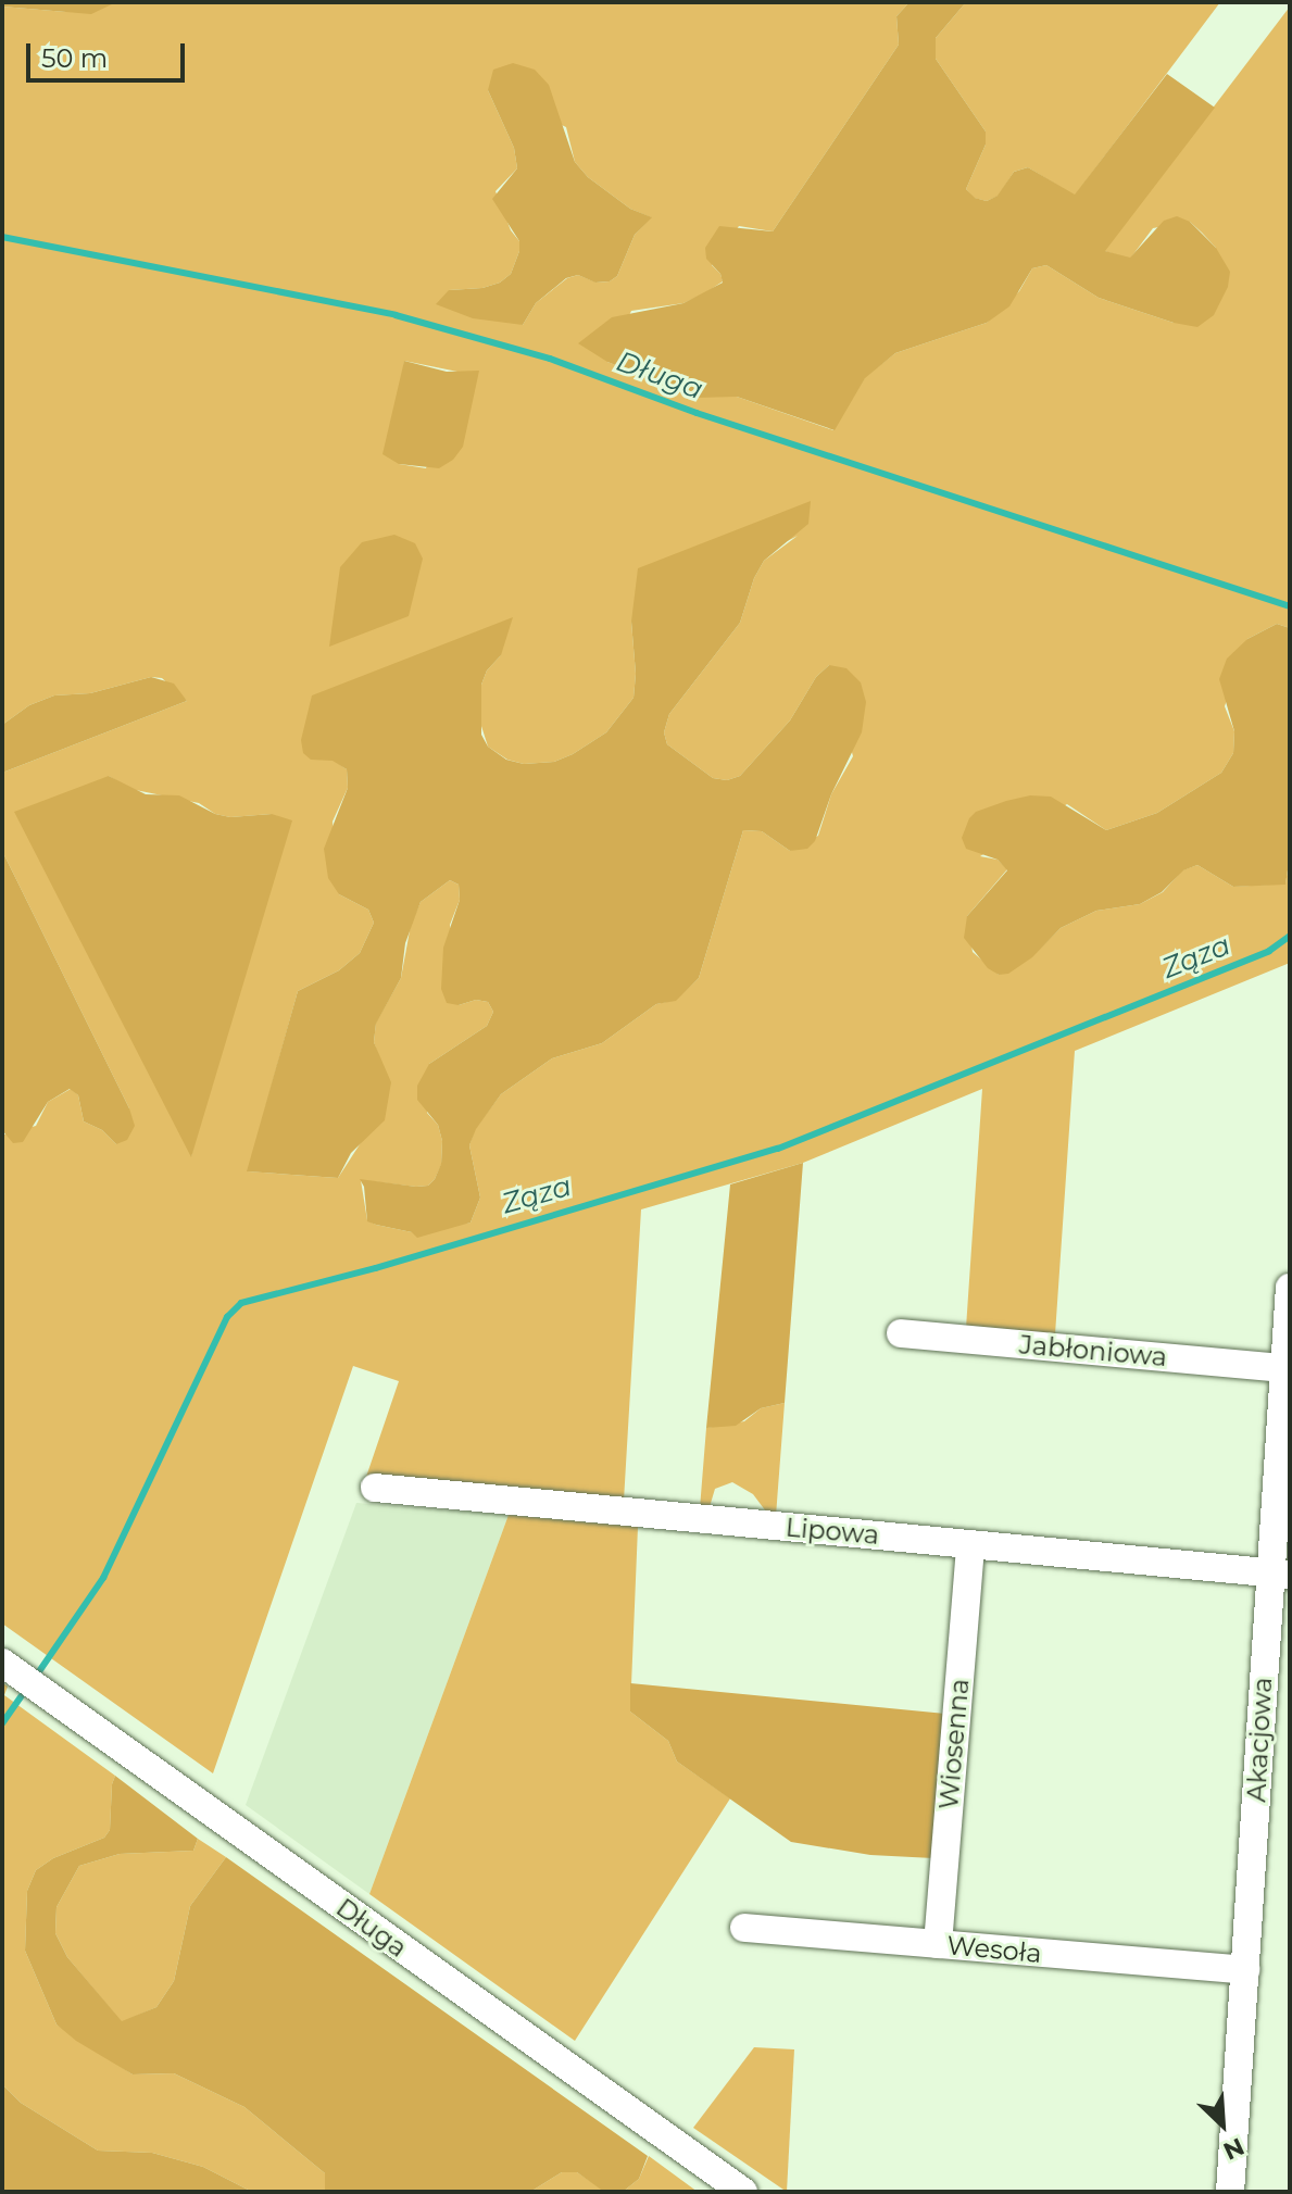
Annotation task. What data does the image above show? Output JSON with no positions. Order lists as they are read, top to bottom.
{
  "streets": {
    "street": [
      "Jabłoniowa",
      "Lipowa",
      "Akacjowa",
      "Wiosenna",
      "Długa",
      "Wesoła"
    ]
  },
  "crossings": [
    ["Jabłoniowa", "Akacjowa"],
    ["Lipowa", "Akacjowa"],
    ["Lipowa", "Wiosenna"],
    ["Akacjowa", "Wesoła"],
    ["Wiosenna", "Wesoła"]
  ],
  "water": ["Długa", "Ząza"],
  "scale_bar": "50 m",
  "north": "bottom right"
}
